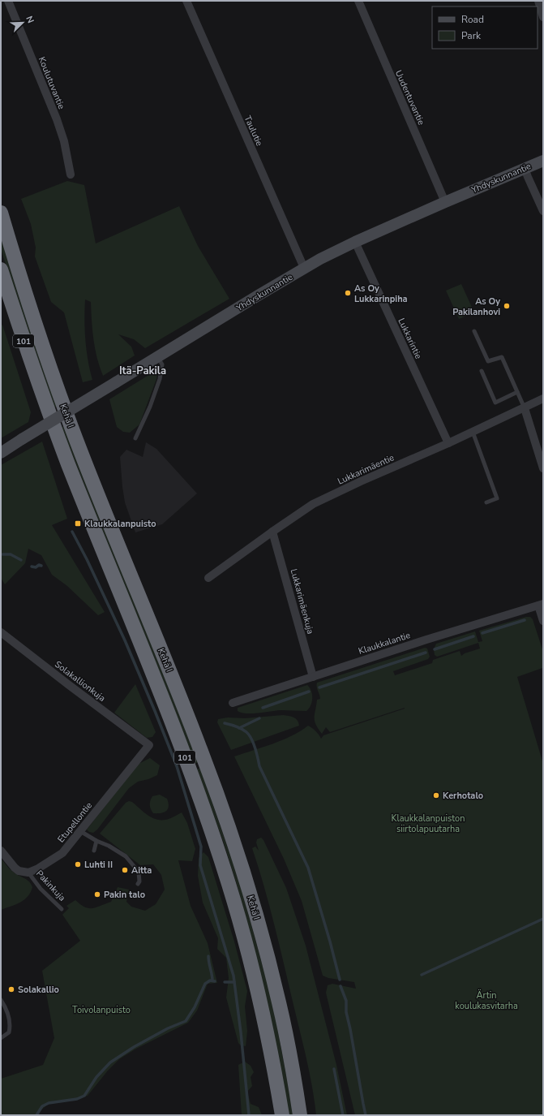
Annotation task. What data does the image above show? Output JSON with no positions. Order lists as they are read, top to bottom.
{
  "streets": {
    "highway": ["101", "Kehä I"],
    "main road": ["Yhdyskunnantie"],
    "street": [
      "Koulutuvantie",
      "Uudentuvantie",
      "Taulutie",
      "Lukkarintie",
      "Lukkarimäentie",
      "Lukkarimäenkuja",
      "Klaukkalantie",
      "Solakallionkuja",
      "Etupellontie"
    ],
    "lane": ["Pakinkuja"]
  },
  "crossings": [
    ["Uudentuvantie", "Yhdyskunnantie"],
    ["Taulutie", "Yhdyskunnantie"],
    ["Yhdyskunnantie", "Lukkarintie"],
    ["Lukkarintie", "Lukkarimäentie"],
    ["Lukkarimäentie", "Lukkarimäenkuja"],
    ["Lukkarimäenkuja", "Klaukkalantie"],
    ["Solakallionkuja", "Etupellontie"],
    ["Etupellontie", "Pakinkuja"]
  ],
  "districts": ["Itä-Pakila"],
  "parks": ["Klaukkalanpuiston siirtolapuutarha", "Ärtin koulukasvitarha", "Toivolanpuisto"],
  "places": {
    "other": [
      "As Oy Lukkarinpiha",
      "As Oy Pakilanhovi",
      "Kerhotalo",
      "Luhti II",
      "Aitta",
      "Pakin talo",
      "Solakallio"
    ],
    "transit": ["Klaukkalanpuisto"]
  },
  "legend": ["Road", "Park"],
  "north": "top right"
}
